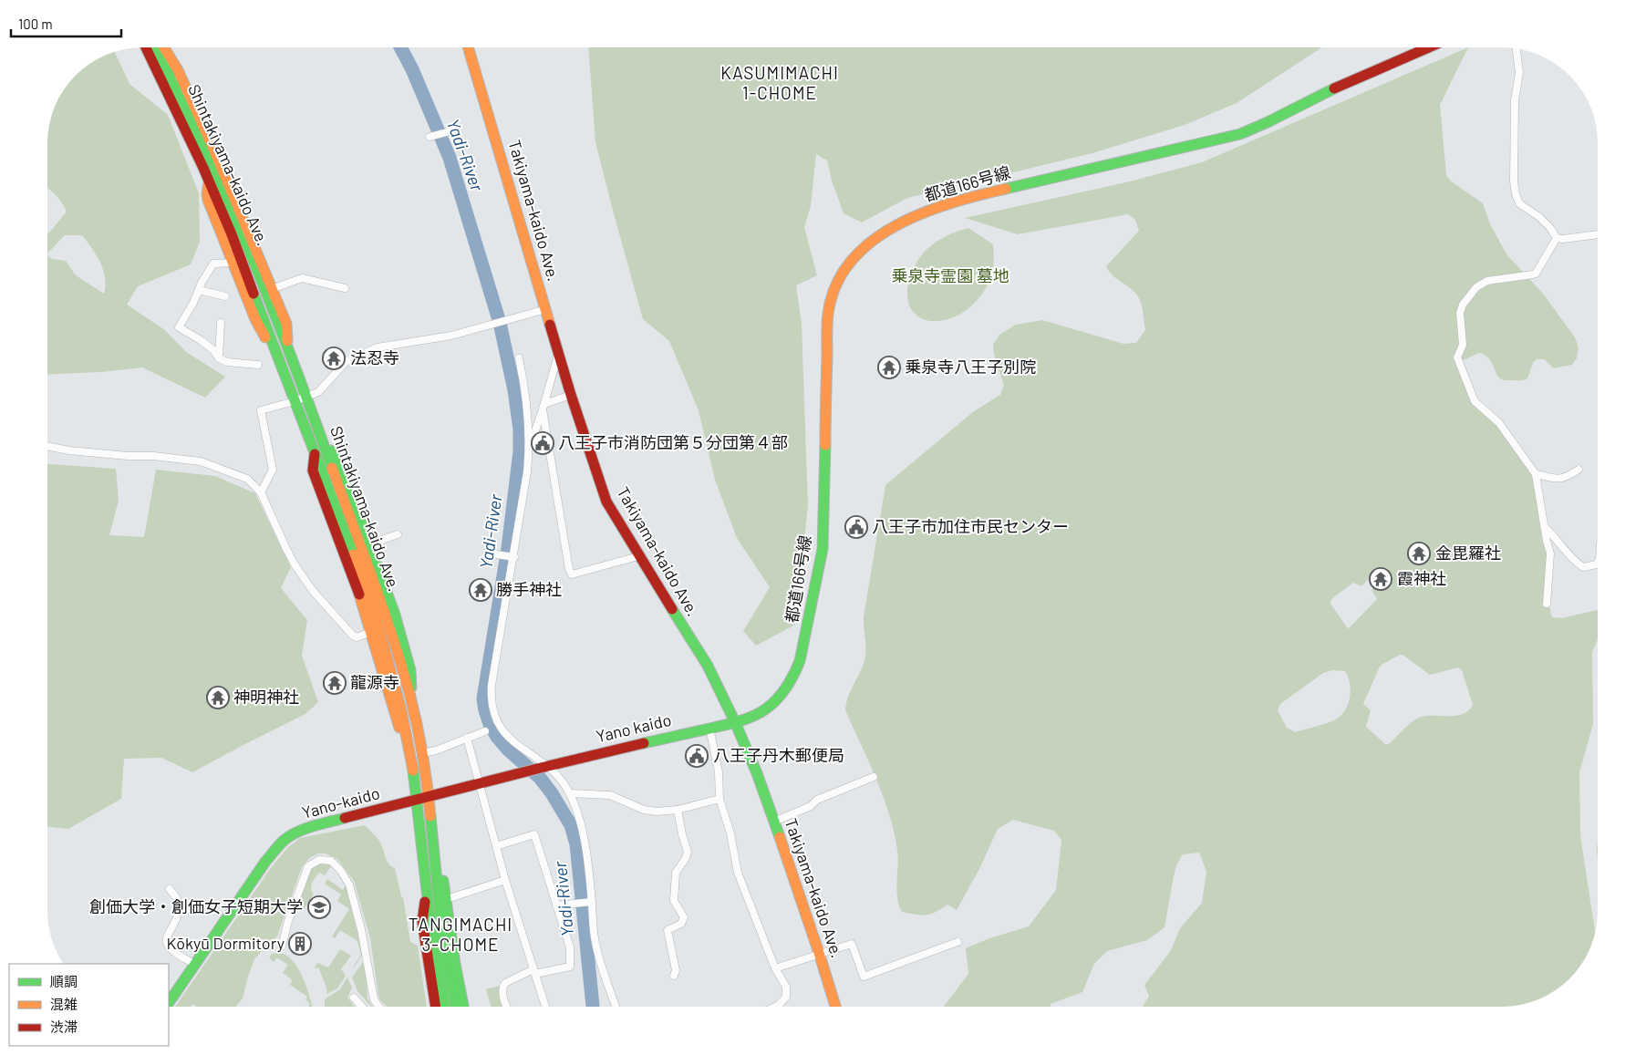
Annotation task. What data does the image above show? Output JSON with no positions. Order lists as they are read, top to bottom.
{
  "streets": {
    "main road": [
      "Shintakiyama-kaido Ave.",
      "都道166号線",
      "Takiyama-kaido Ave.",
      "Yano kaido",
      "Yano-kaido"
    ]
  },
  "crossings": [
    ["Shintakiyama-kaido Ave.", "Yano-kaido"],
    ["都道166号線", "Takiyama-kaido Ave."],
    ["都道166号線", "Yano kaido"],
    ["Takiyama-kaido Ave.", "Yano kaido"]
  ],
  "districts": ["KASUMIMACHI 1-CHOME", "TANGIMACHI 3-CHOME"],
  "water": ["Yadi-River"],
  "parks": ["乗泉寺霊園 墓地"],
  "places": {
    "temple": [
      "法忍寺",
      "乗泉寺八王子別院",
      "金毘羅社",
      "霞神社",
      "勝手神社",
      "龍源寺",
      "神明神社"
    ],
    "public building": ["八王子市消防団第５分団第４部", "八王子市加住市民センター", "八王子丹木郵便局"],
    "school or university": ["創価大学・創価女子短期大学"],
    "building": ["Kōkyū Dormitory"]
  },
  "legend": ["順調", "混雑", "渋滞"],
  "scale_bar": "100 m"
}
